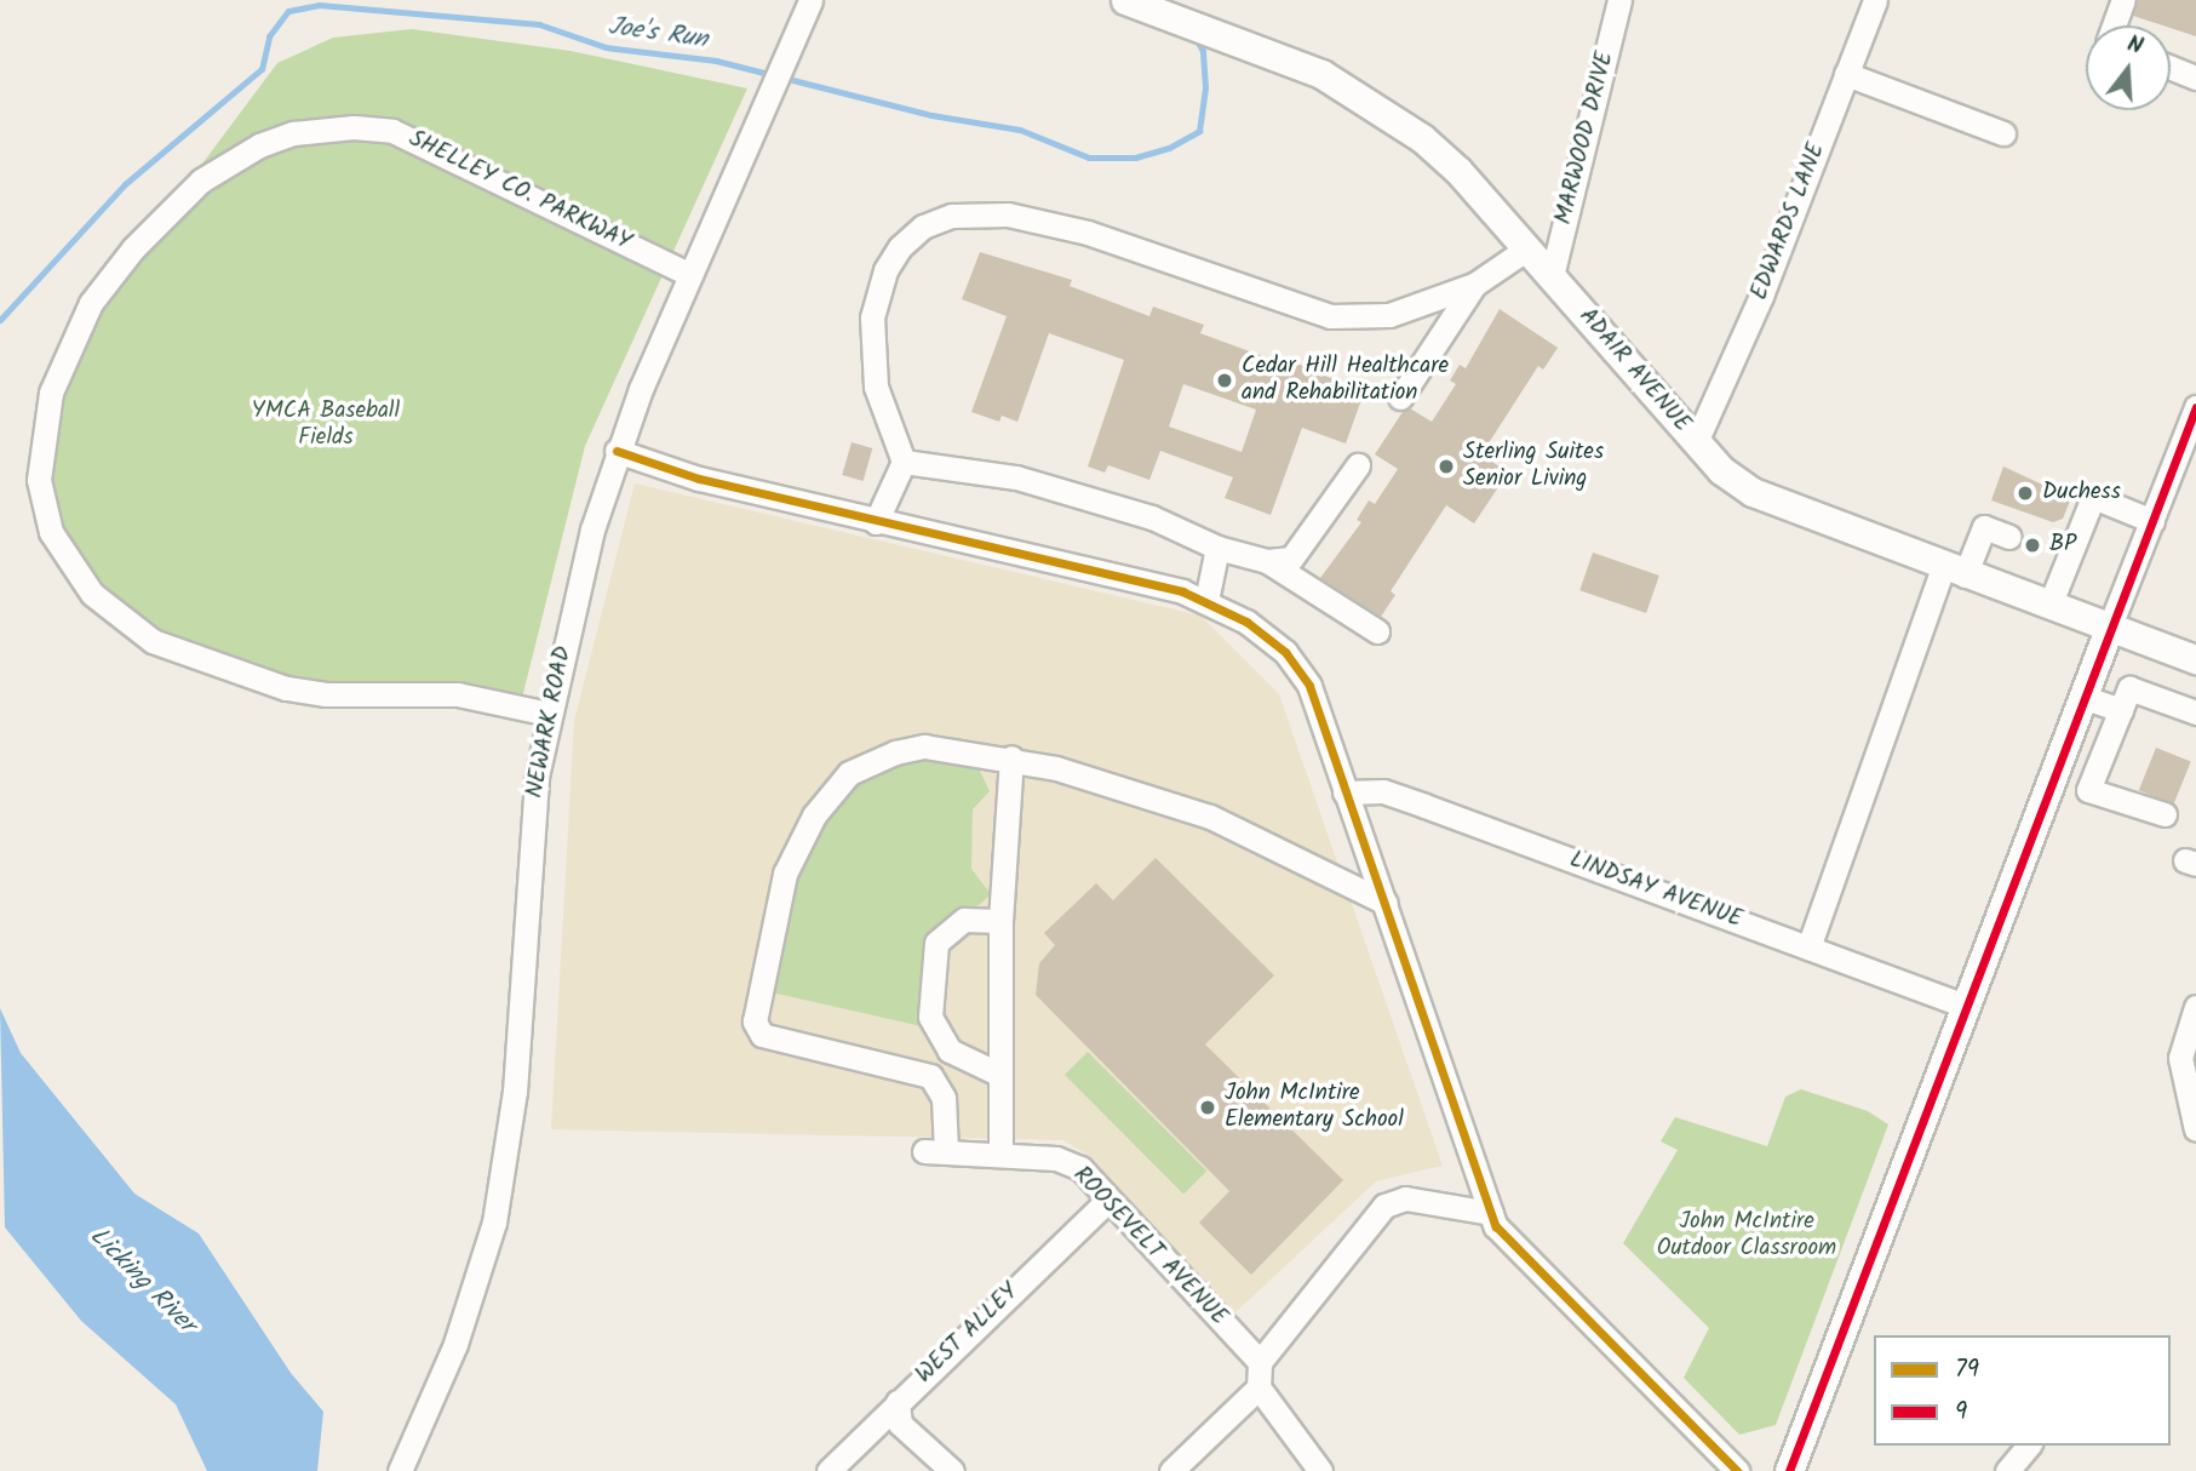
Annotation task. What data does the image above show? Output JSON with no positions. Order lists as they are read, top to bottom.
{
  "streets": {
    "main road": ["ADAIR AVENUE"],
    "street": [
      "MARWOOD DRIVE",
      "SHELLEY CO. PARKWAY",
      "EDWARDS LANE",
      "NEWARK ROAD",
      "LINDSAY AVENUE",
      "ROOSEVELT AVENUE",
      "WEST ALLEY"
    ]
  },
  "crossings": [
    ["MARWOOD DRIVE", "ADAIR AVENUE"],
    ["SHELLEY CO. PARKWAY", "NEWARK ROAD"],
    ["EDWARDS LANE", "ADAIR AVENUE"],
    ["ROOSEVELT AVENUE", "WEST ALLEY"]
  ],
  "water": ["Joe's Run", "Licking River"],
  "parks": ["YMCA Baseball Fields", "John McIntire Outdoor Classroom"],
  "places": [
    "Cedar Hill Healthcare and Rehabilitation",
    "Sterling Suites Senior Living",
    "Duchess",
    "BP",
    "John McIntire Elementary School"
  ],
  "lines": ["transit line 9", "transit line 79"],
  "legend": ["79", "9"],
  "north": "top"
}
